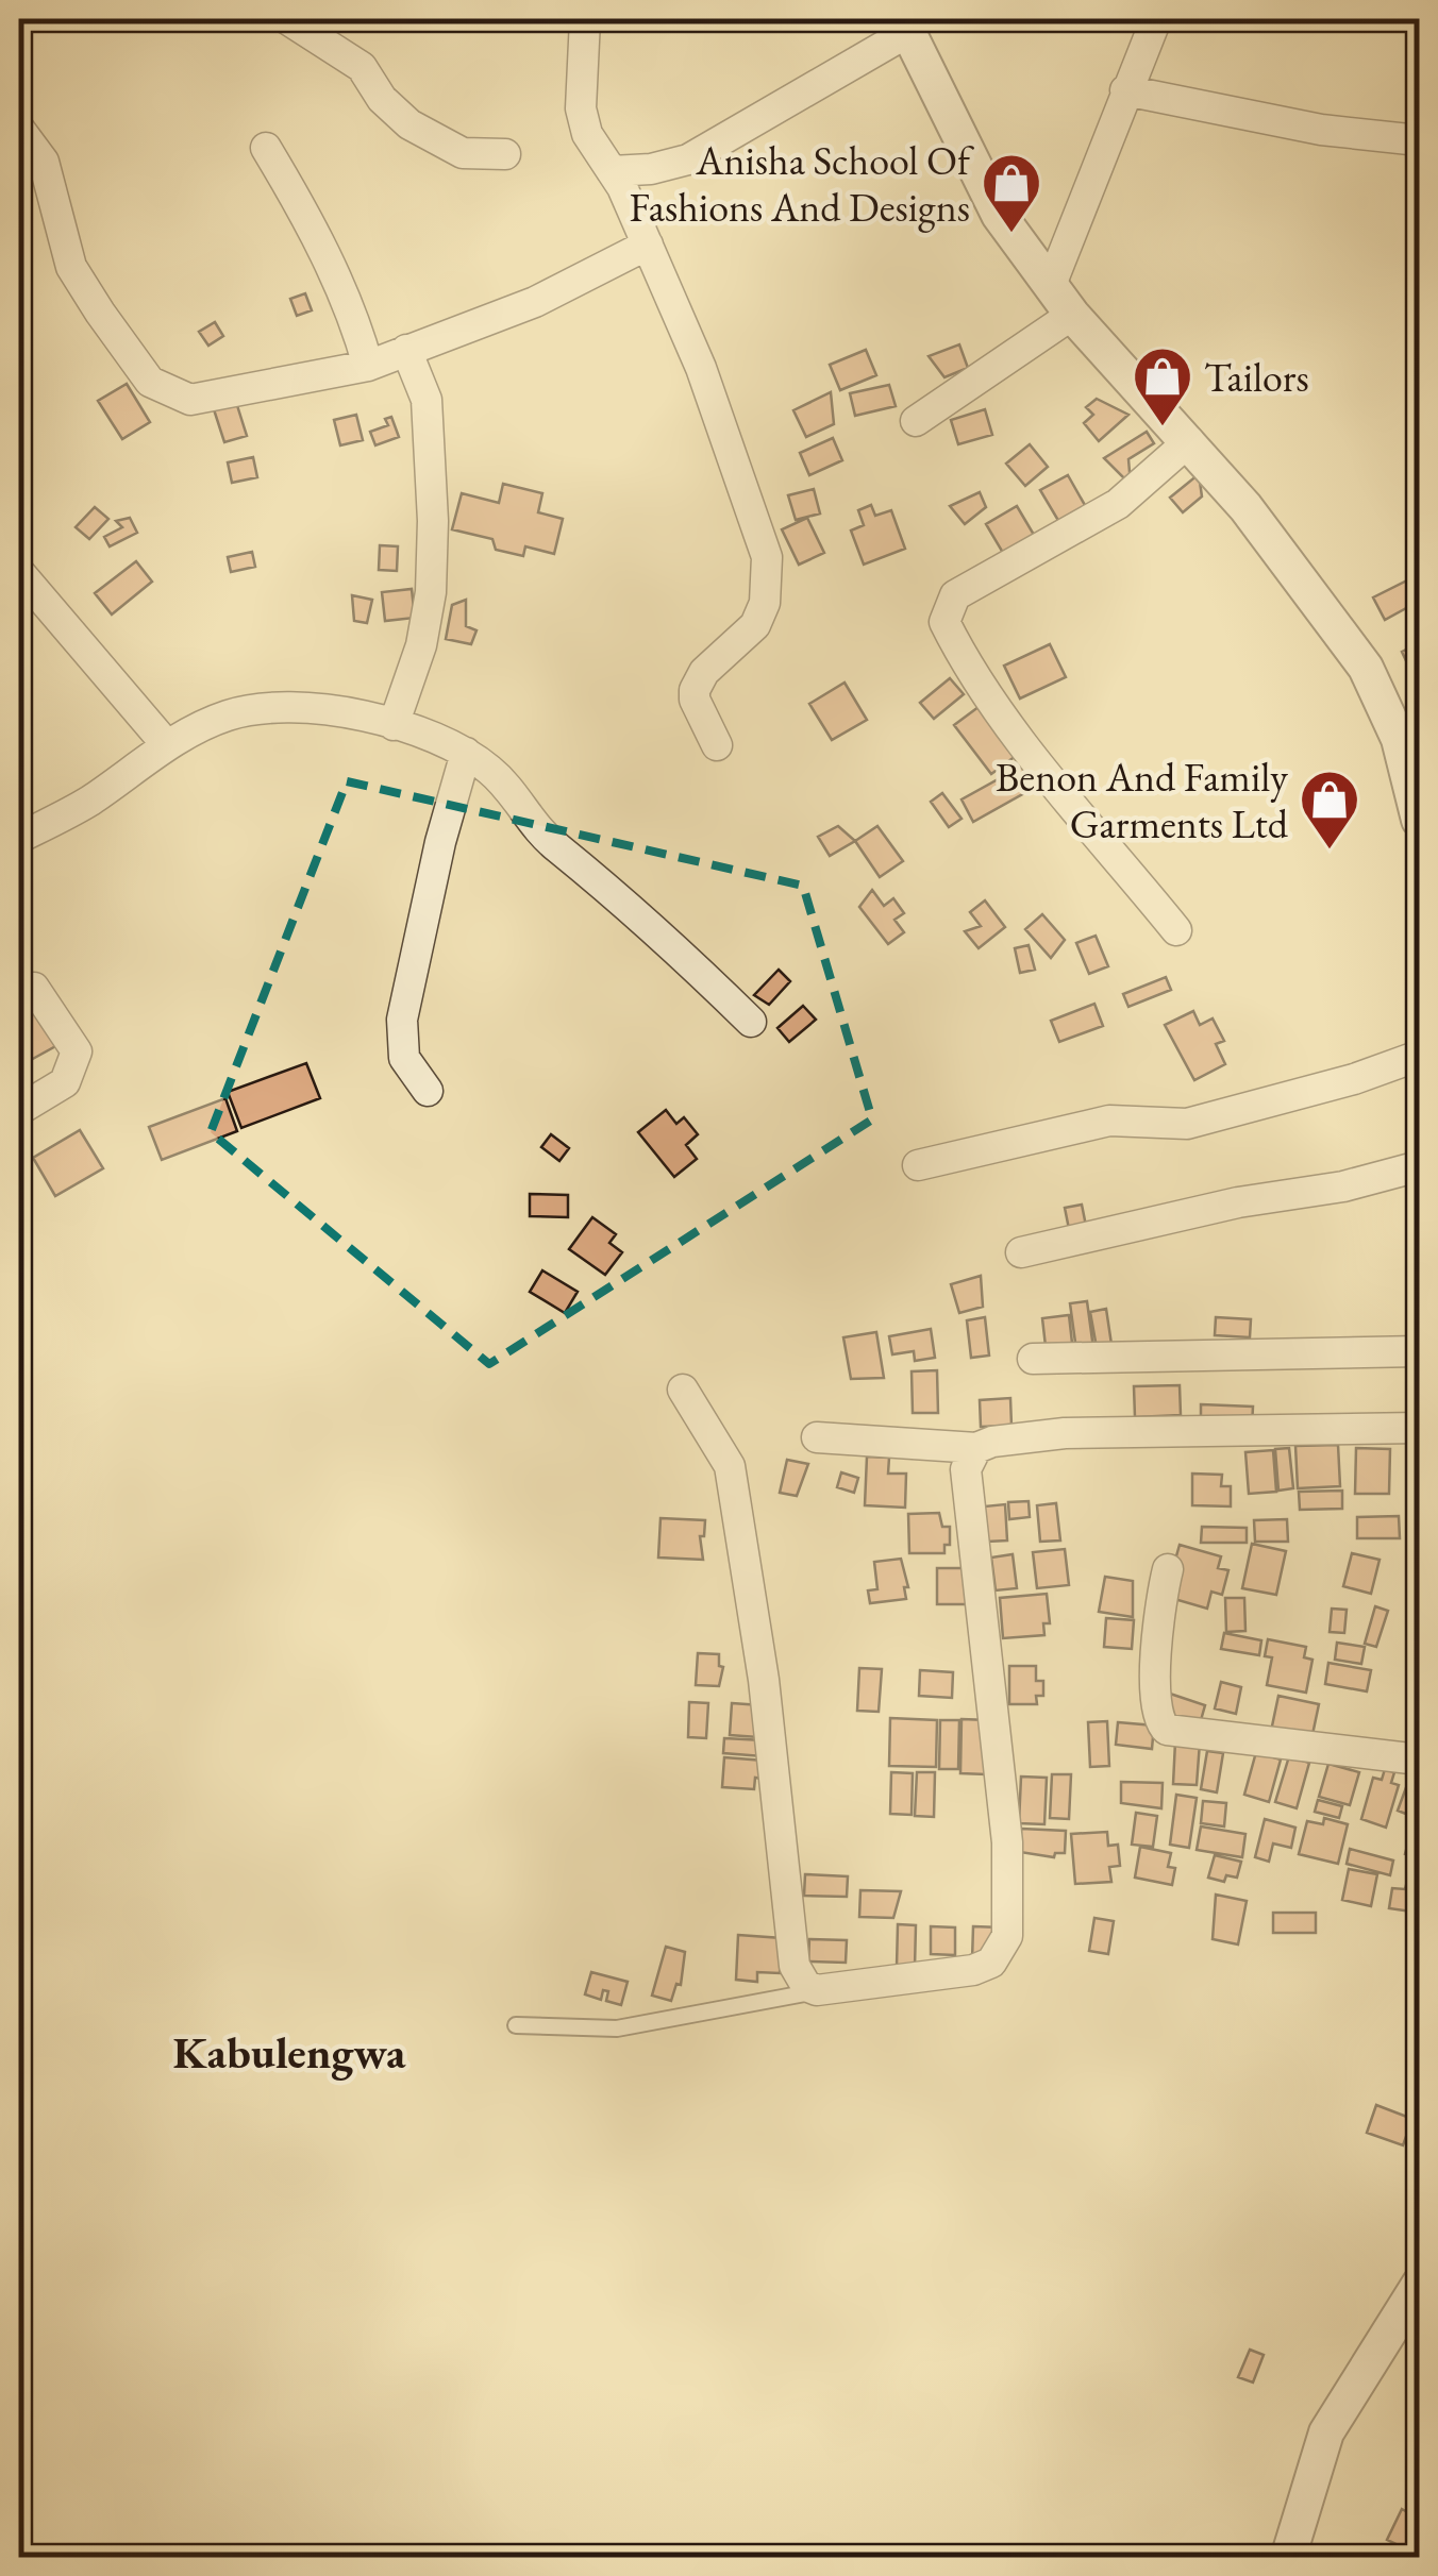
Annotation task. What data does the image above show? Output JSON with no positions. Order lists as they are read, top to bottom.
{
  "districts": ["Kabulengwa"],
  "places": {
    "shop": ["Anisha School Of Fashions And Designs", "Tailors", "Benon And Family Garments Ltd"]
  }
}
